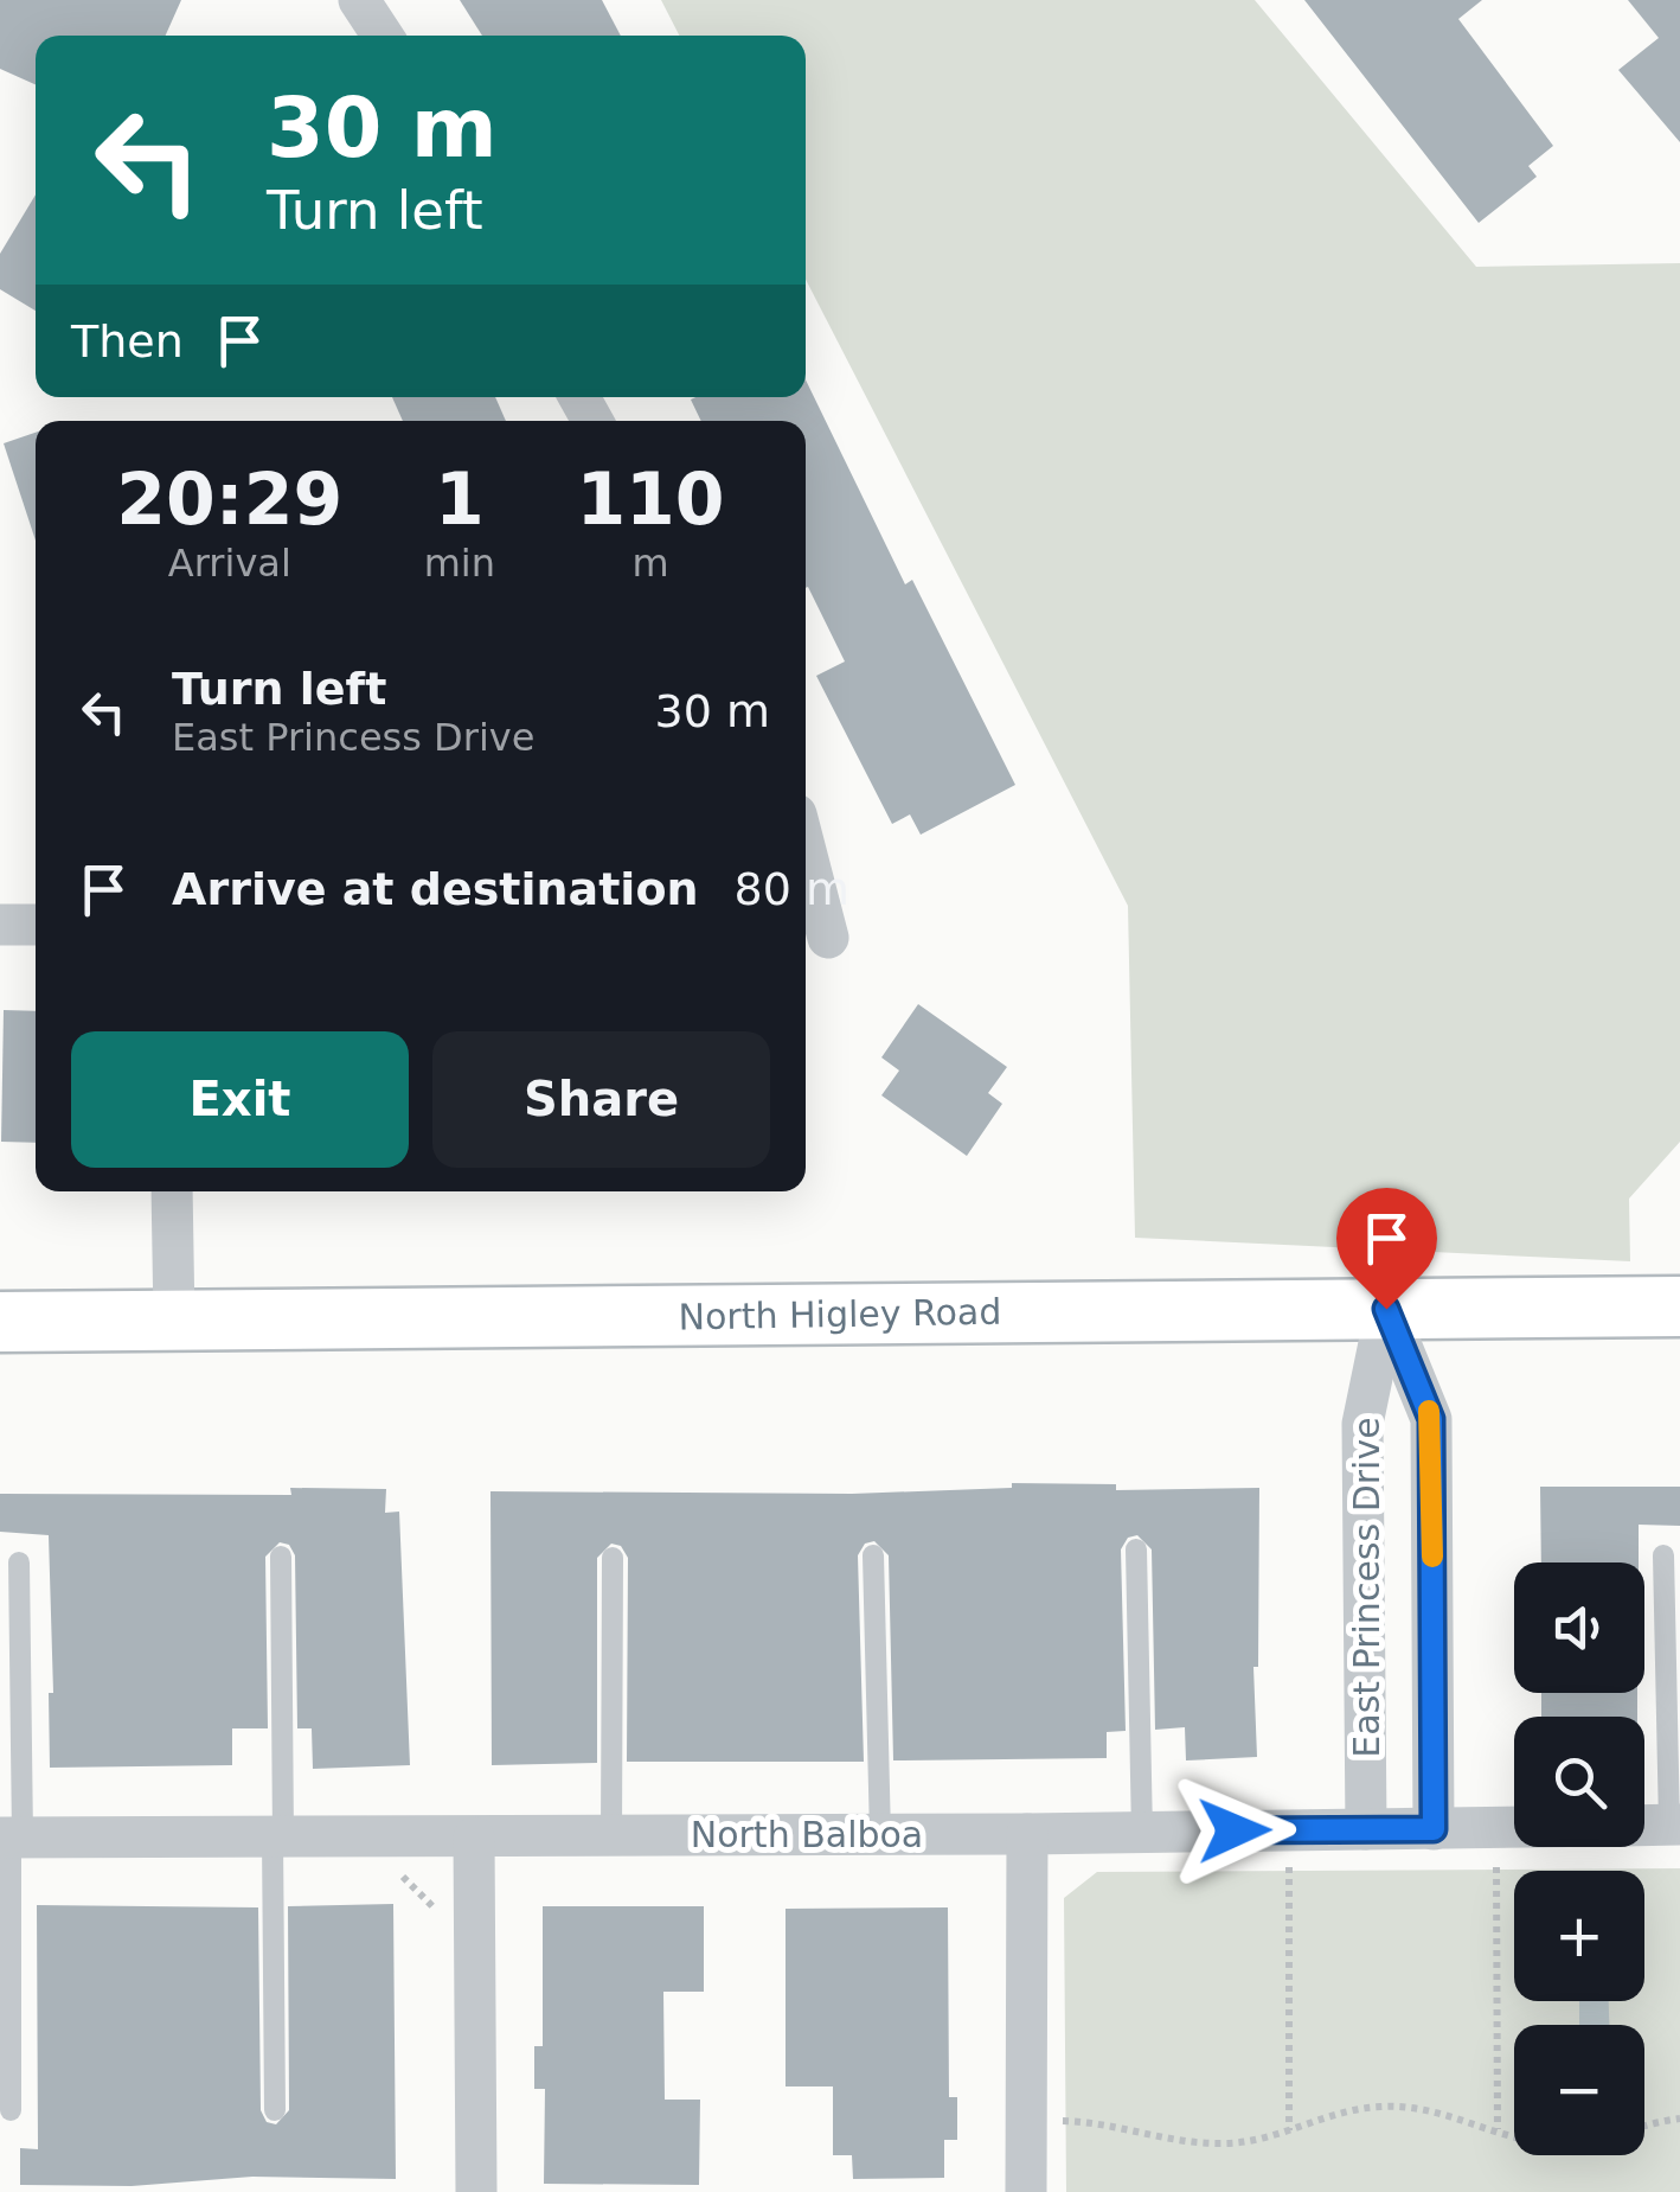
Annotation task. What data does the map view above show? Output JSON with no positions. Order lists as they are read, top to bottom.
{
  "streets": {
    "main road": ["North Higley Road"],
    "street": ["East Princess Drive", "North Balboa"]
  },
  "crossings": [
    ["North Higley Road", "East Princess Drive"],
    ["East Princess Drive", "North Balboa"]
  ],
  "page": {
    "turn": ["30 m", "Turn left"],
    "then": "Then",
    "eta": [
      "20:29",
      "Arrival",
      "1",
      "min",
      "110",
      "m"
    ],
    "list": [
      {
        "name": "Turn left",
        "note": "East Princess Drive",
        "value": "30 m"
      },
      {
        "name": "Arrive at destination",
        "value": "80 m"
      }
    ],
    "buttons": ["Exit", "Share"],
    "map_buttons": ["+", "−"]
  }
}
